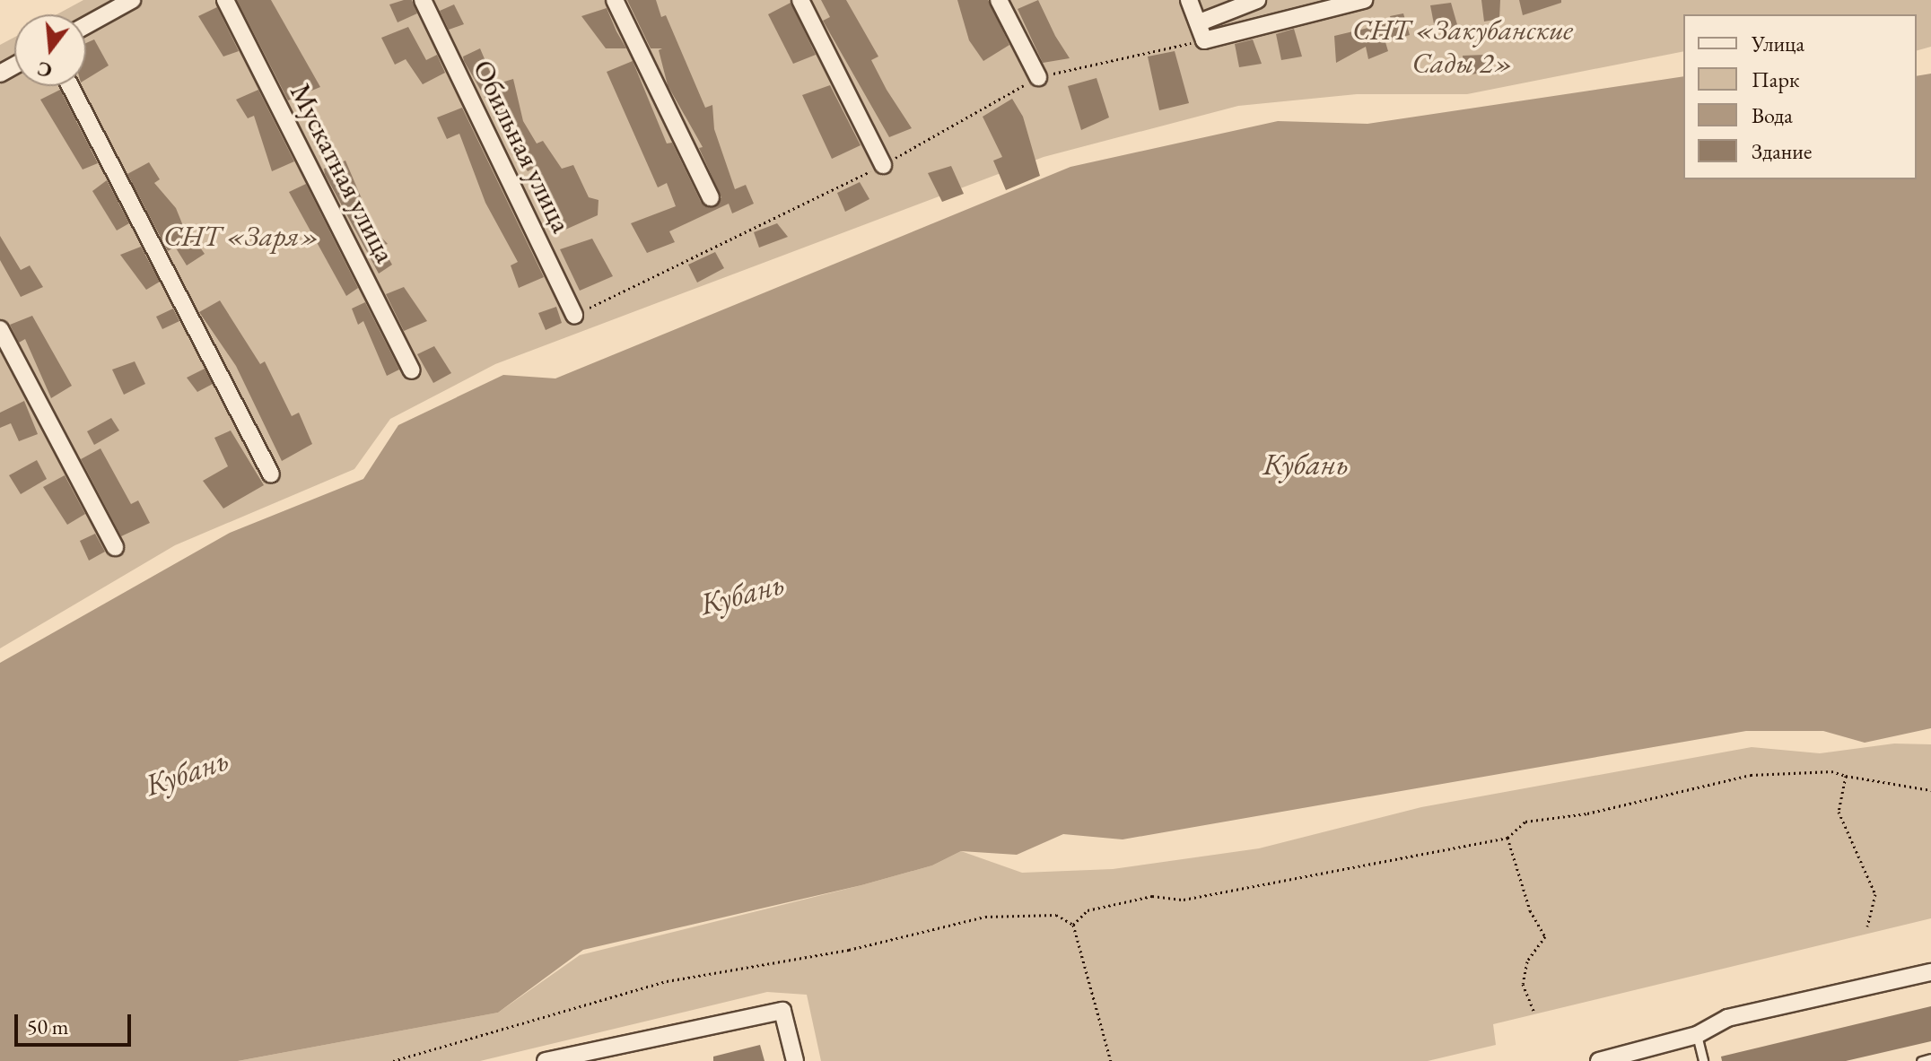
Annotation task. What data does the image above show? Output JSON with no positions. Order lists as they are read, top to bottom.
{
  "streets": {
    "street": ["Обильная улица", "Мускатная улица"]
  },
  "water": ["Кубань"],
  "parks": ["СНТ «Закубанские Сады 2»", "СНТ «Заря»"],
  "legend": [
    "Улица",
    "Парк",
    "Вода",
    "Здание"
  ],
  "scale_bar": "50 m",
  "north": "bottom"
}
